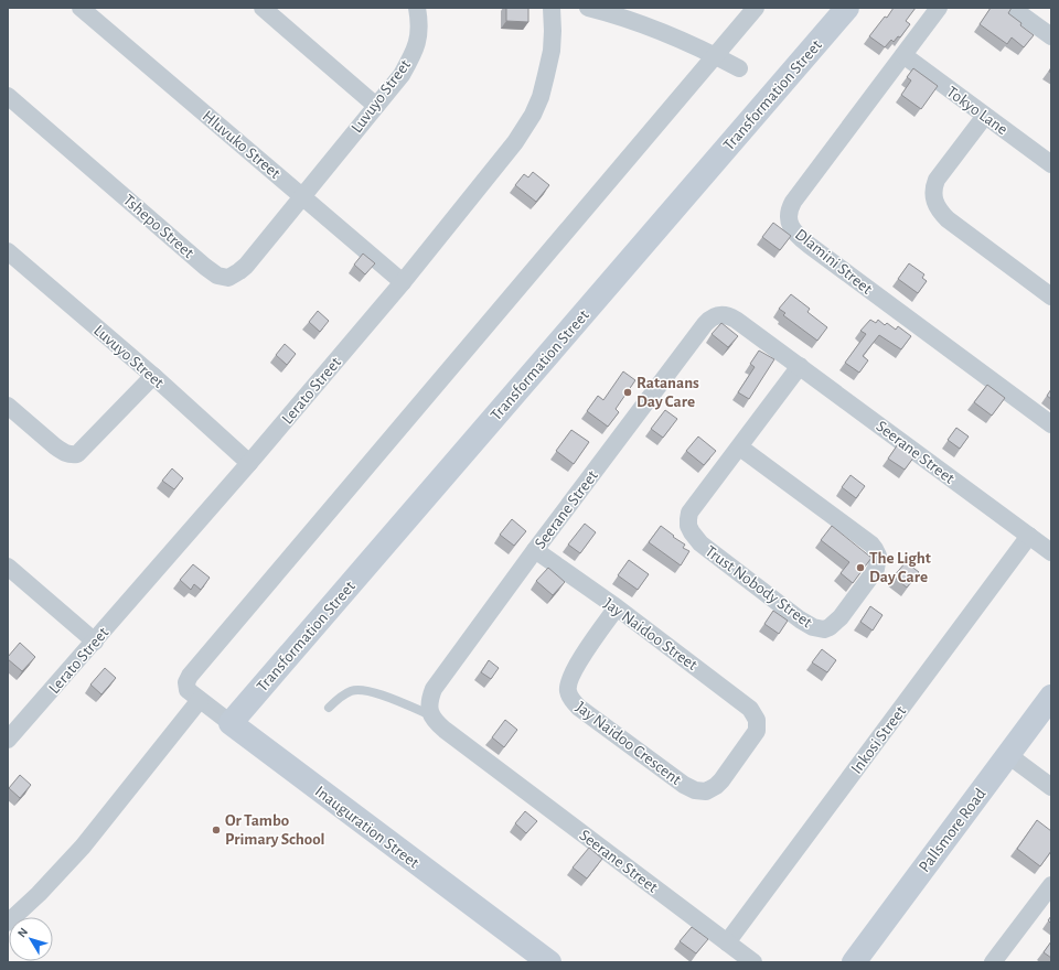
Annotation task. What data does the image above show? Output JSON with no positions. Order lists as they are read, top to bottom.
{
  "streets": {
    "street": [
      "Transformation Street",
      "Luvuyo Street",
      "Tokyo Lane",
      "Hluvuko Street",
      "Tshepo Street",
      "Dlamini Street",
      "Lerato Street",
      "Seerane Street",
      "Trust Nobody Street",
      "Jay Naidoo Street",
      "Inkosi Street",
      "Jay Naidoo Crescent",
      "Inauguration Street",
      "Pallsmore Road"
    ]
  },
  "crossings": [
    ["Transformation Street", "Inauguration Street"],
    ["Luvuyo Street", "Hluvuko Street"],
    ["Luvuyo Street", "Tshepo Street"],
    ["Luvuyo Street", "Lerato Street"],
    ["Tokyo Lane", "Dlamini Street"],
    ["Hluvuko Street", "Tshepo Street"],
    ["Hluvuko Street", "Lerato Street"],
    ["Seerane Street", "Trust Nobody Street"],
    ["Seerane Street", "Jay Naidoo Street"],
    ["Seerane Street", "Inkosi Street"],
    ["Jay Naidoo Street", "Jay Naidoo Crescent"]
  ],
  "places": ["Ratanans Day Care", "The Light Day Care", "Or Tambo Primary School"],
  "north": "top left"
}
